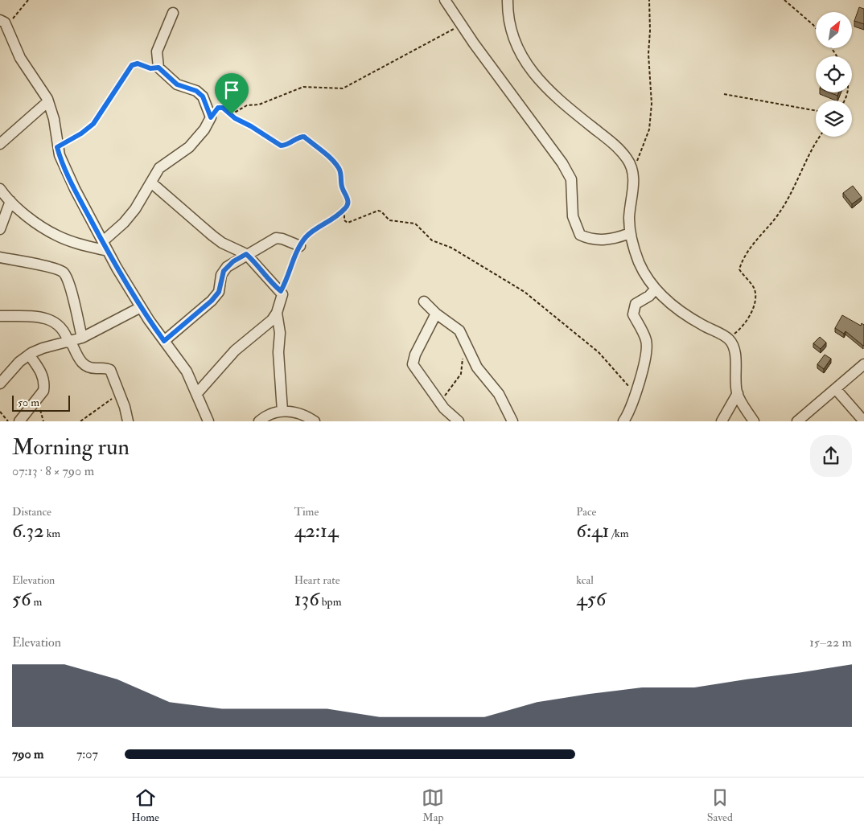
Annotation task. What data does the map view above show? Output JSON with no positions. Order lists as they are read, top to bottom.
{
  "scale_bar": "50 m",
  "north": "top right",
  "page": {
    "scale": "50 m",
    "heading": ["Morning run", "07:13 · 8 × 790 m"],
    "stats": [
      ["Distance", "6.32 km"],
      ["Time", "42:14"],
      ["Pace", "6:41 /km"],
      ["Elevation", "56 m"],
      ["Heart rate", "136 bpm"],
      ["kcal", "456"]
    ],
    "chart": ["Elevation", "15–22 m"],
    "list": [
      {
        "name": "790 m",
        "note": "7:07"
      }
    ],
    "tabs": ["Home", "Map", "Saved"]
  }
}
